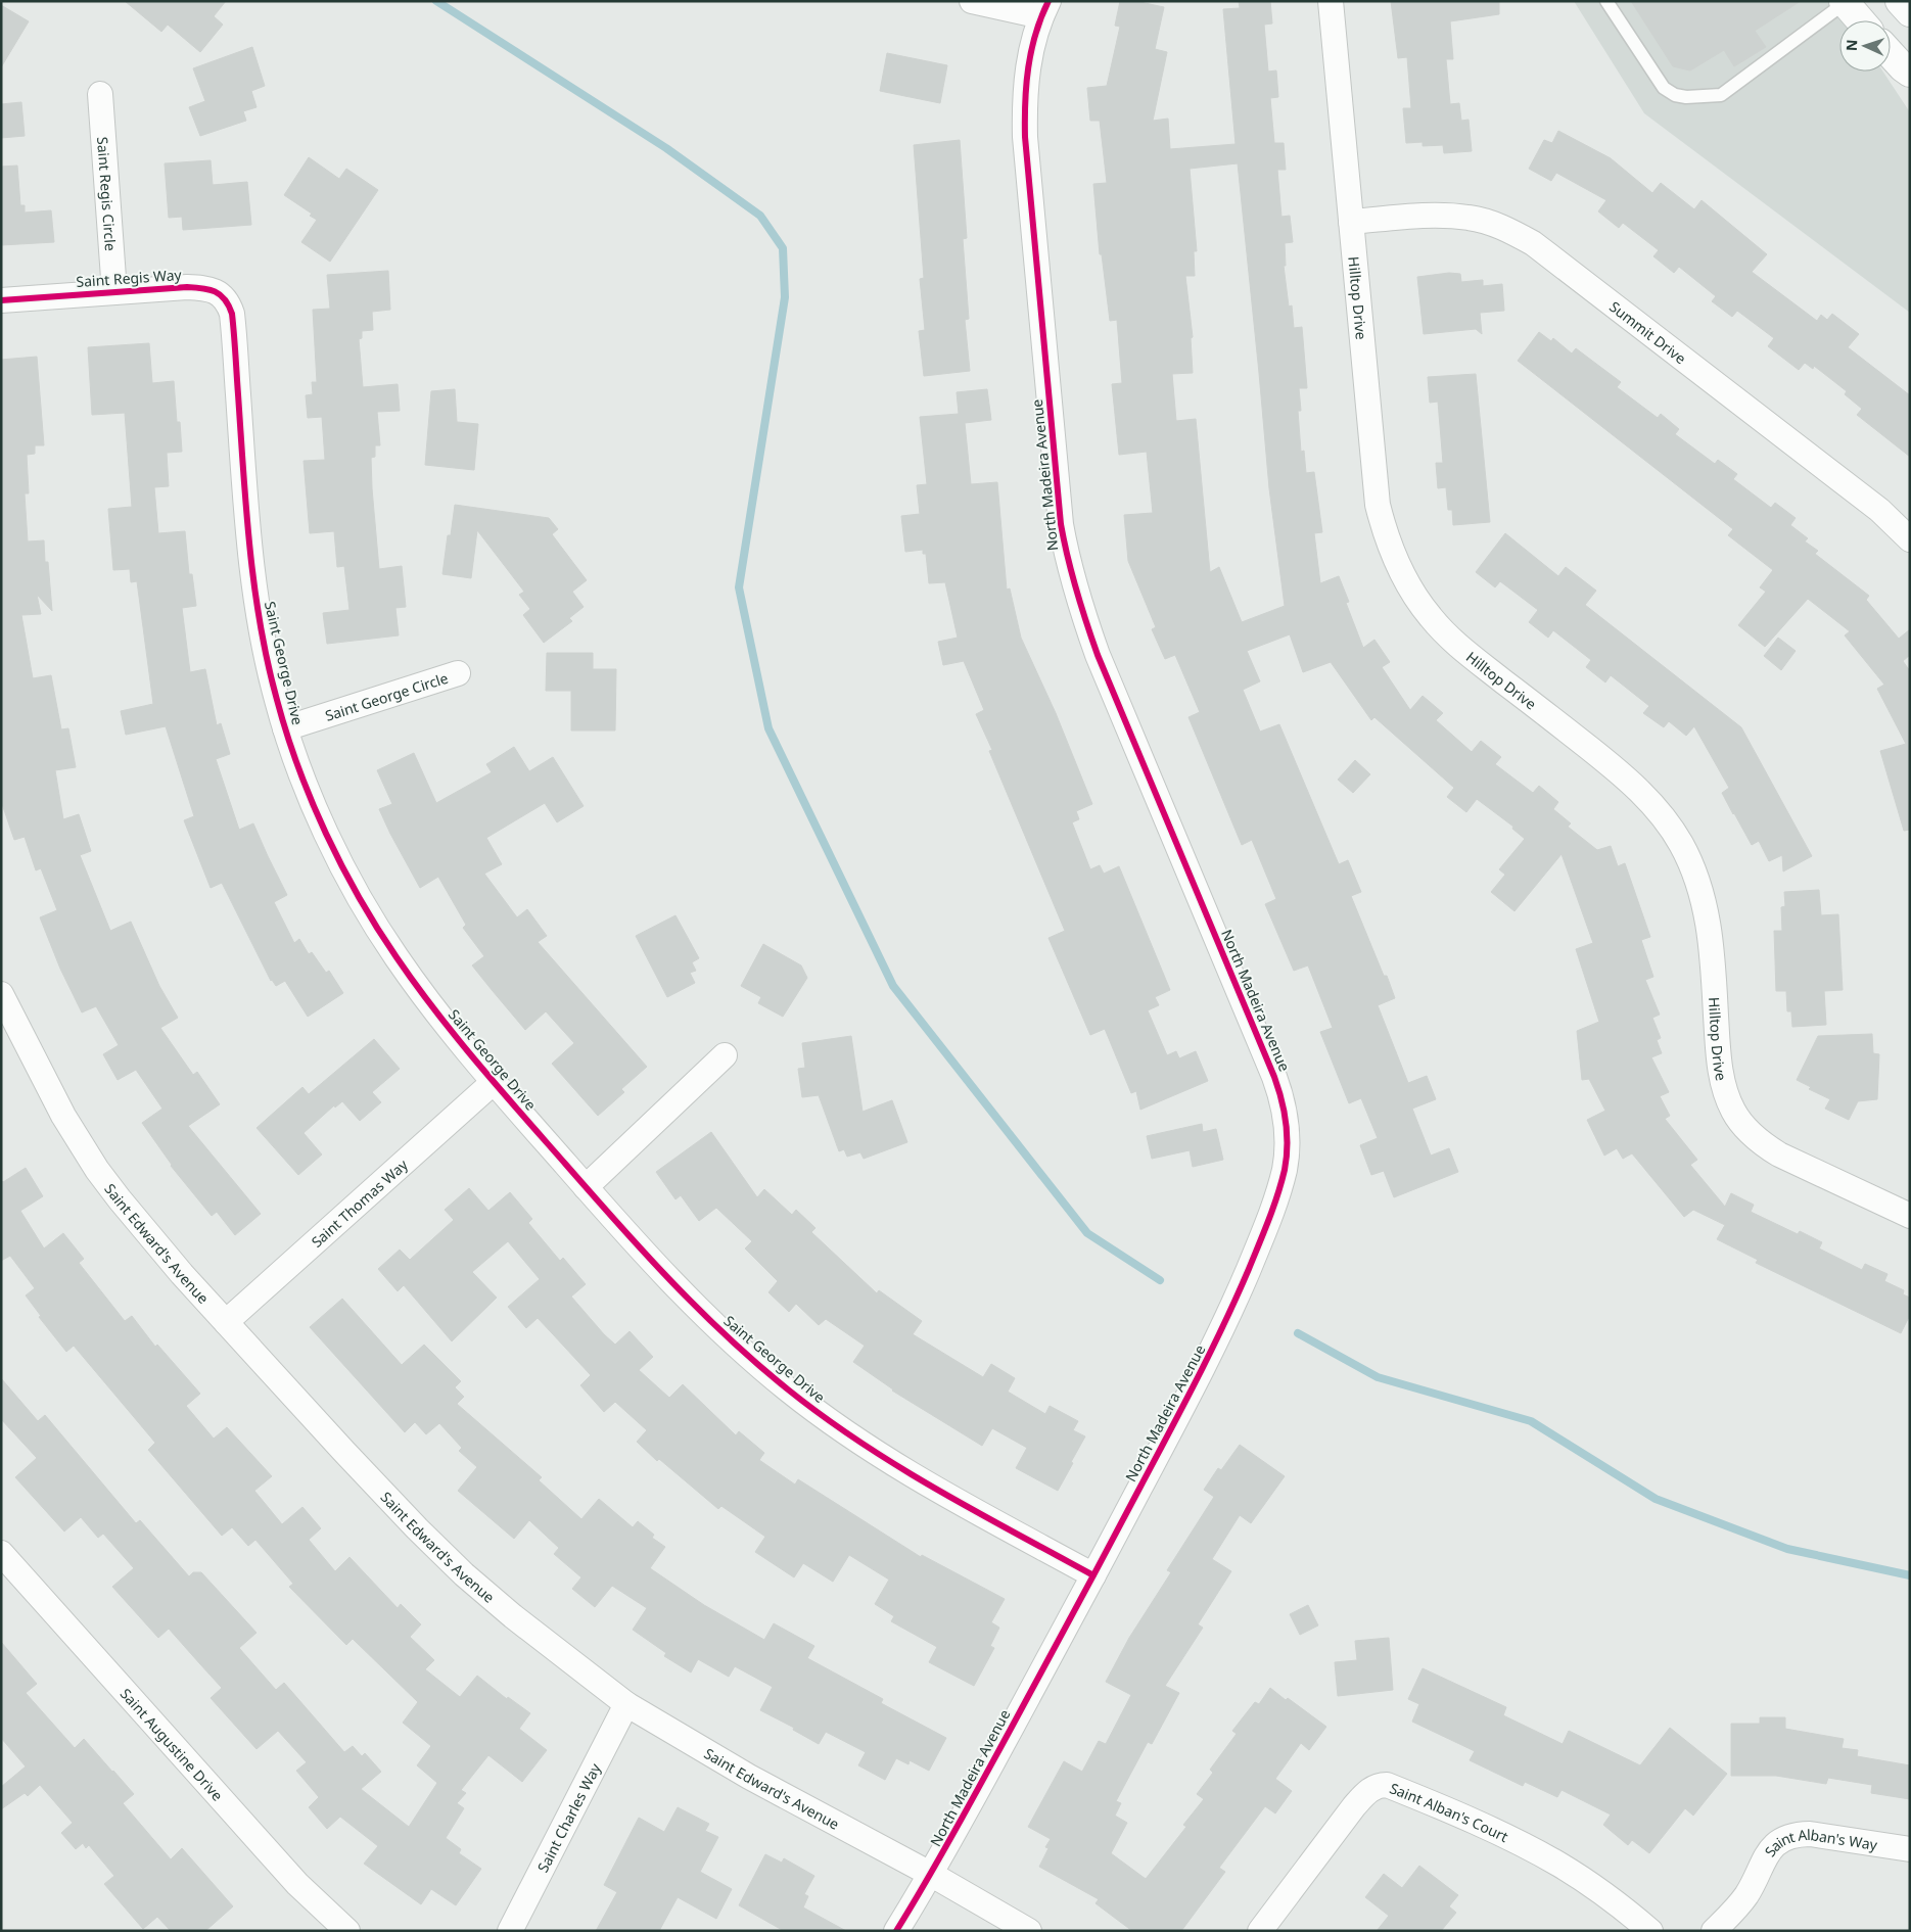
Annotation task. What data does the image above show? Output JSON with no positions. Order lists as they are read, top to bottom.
{
  "streets": {
    "street": [
      "Saint Regis Circle",
      "Saint Regis Way",
      "Hilltop Drive",
      "Summit Drive",
      "North Madeira Avenue",
      "Saint George Drive",
      "Saint George Circle",
      "Saint Thomas Way",
      "Saint Edward's Avenue",
      "Saint Augustine Drive",
      "Saint Alban's Court",
      "Saint Charles Way",
      "Saint Alban's Way"
    ]
  },
  "crossings": [
    ["Saint Regis Circle", "Saint Regis Way"],
    ["Saint Regis Way", "Saint George Drive"],
    ["Hilltop Drive", "Summit Drive"],
    ["North Madeira Avenue", "Saint George Drive"],
    ["North Madeira Avenue", "Saint Edward's Avenue"],
    ["Saint George Drive", "Saint George Circle"],
    ["Saint George Drive", "Saint Thomas Way"],
    ["Saint Thomas Way", "Saint Edward's Avenue"],
    ["Saint Edward's Avenue", "Saint Charles Way"]
  ],
  "north": "left"
}
